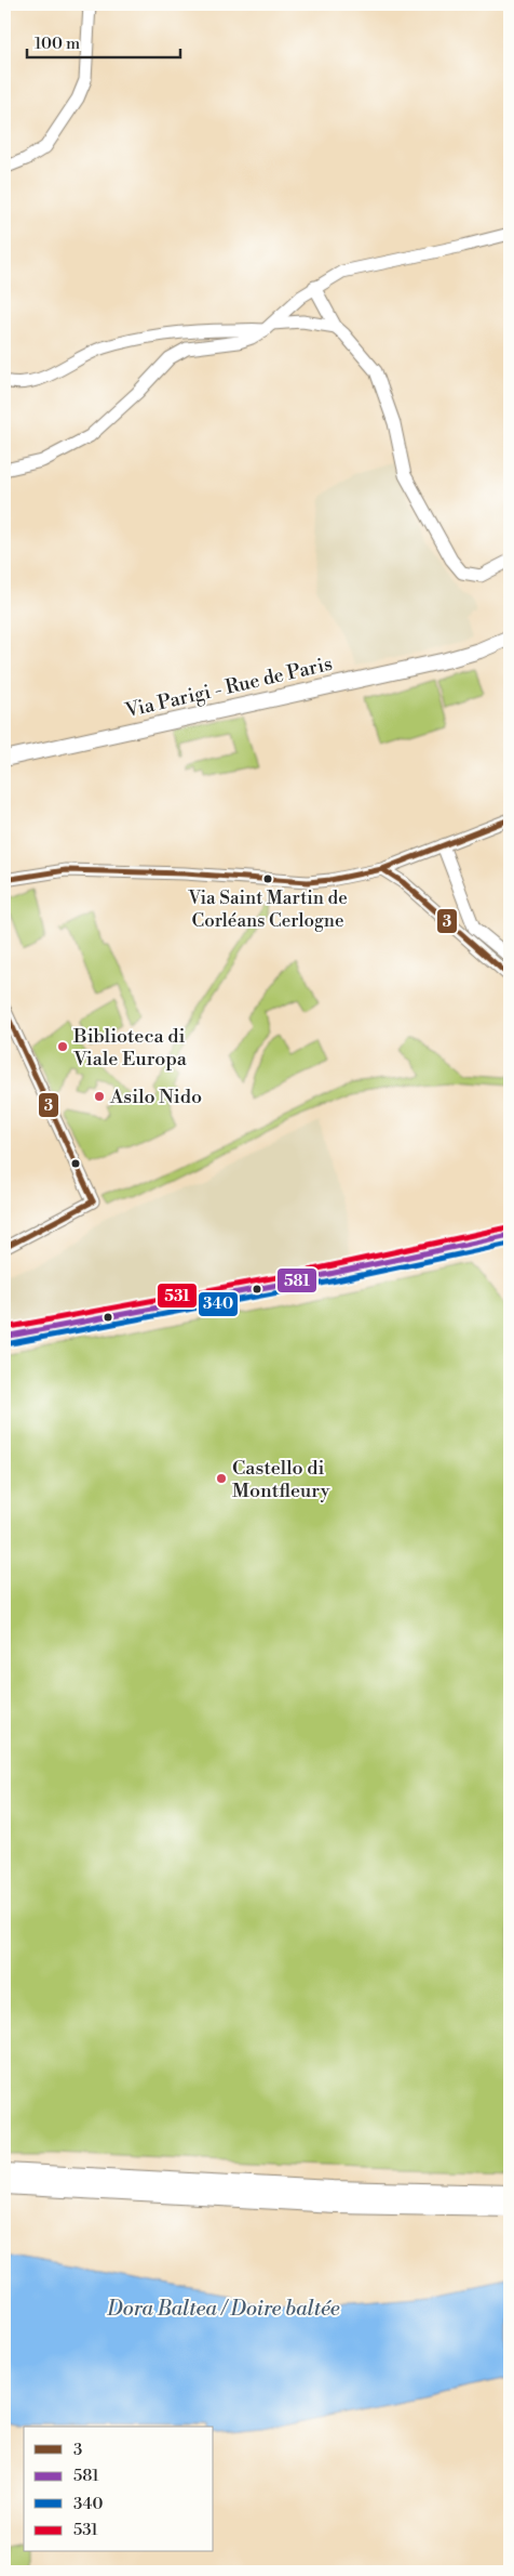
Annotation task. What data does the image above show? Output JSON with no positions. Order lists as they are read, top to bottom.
{
  "streets": {
    "main road": ["Via Parigi - Rue de Paris"]
  },
  "water": ["Dora Baltea / Doire baltée"],
  "places": [
    "Via Saint Martin de Corléans Cerlogne",
    "Biblioteca di Viale Europa",
    "Asilo Nido",
    "Castello di Montfleury"
  ],
  "lines": [
    "transit line 3",
    "transit line 531",
    "transit line 581",
    "transit line 340"
  ],
  "legend": [
    "3",
    "581",
    "340",
    "531"
  ],
  "scale_bar": "100 m"
}
